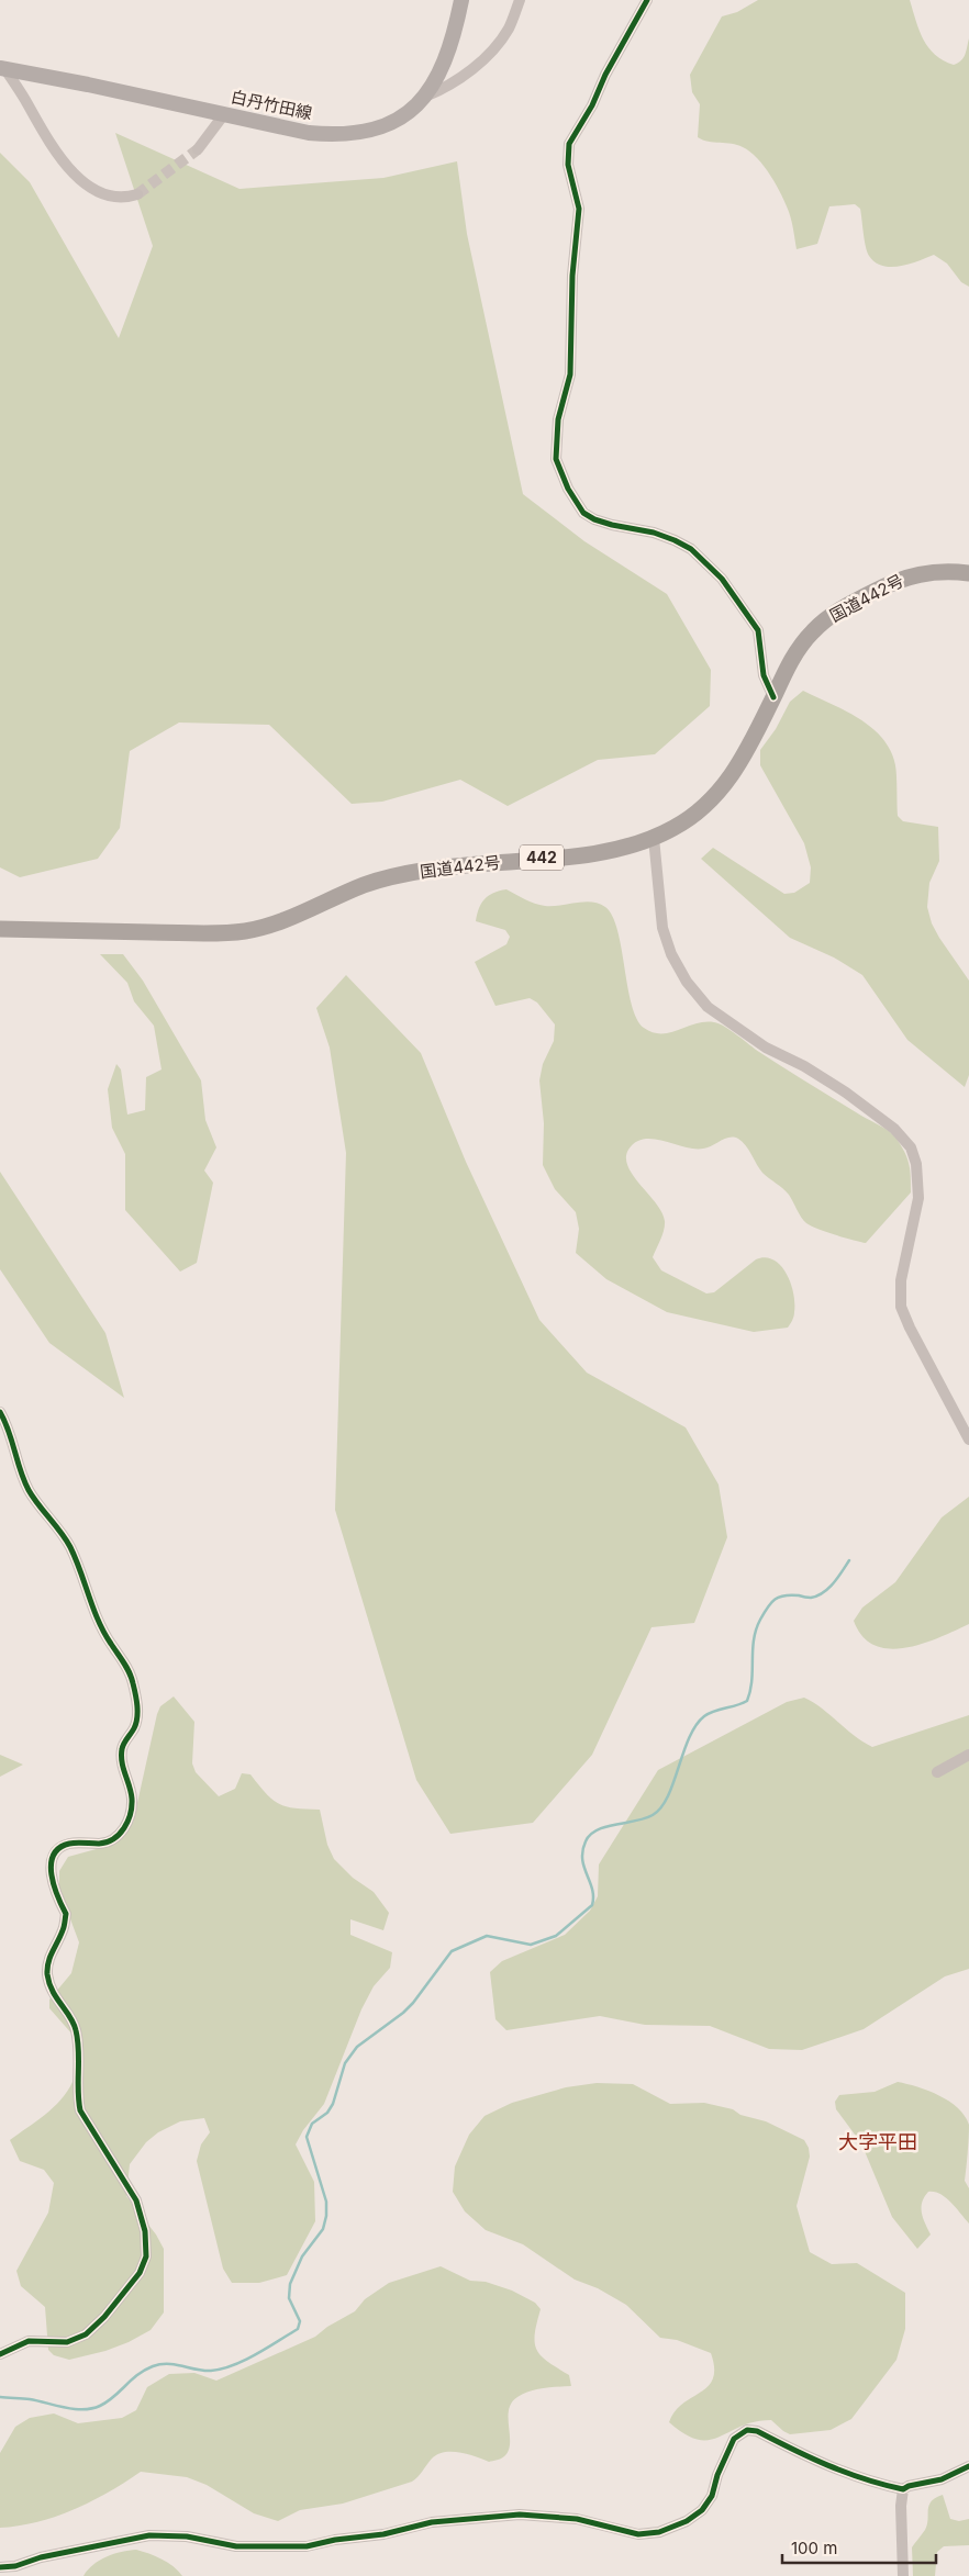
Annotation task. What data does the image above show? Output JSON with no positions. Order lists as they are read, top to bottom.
{
  "streets": {
    "highway": ["国道442号", "442"],
    "main road": ["白丹竹田線"]
  },
  "districts": ["大字平田"],
  "scale_bar": "100 m"
}
